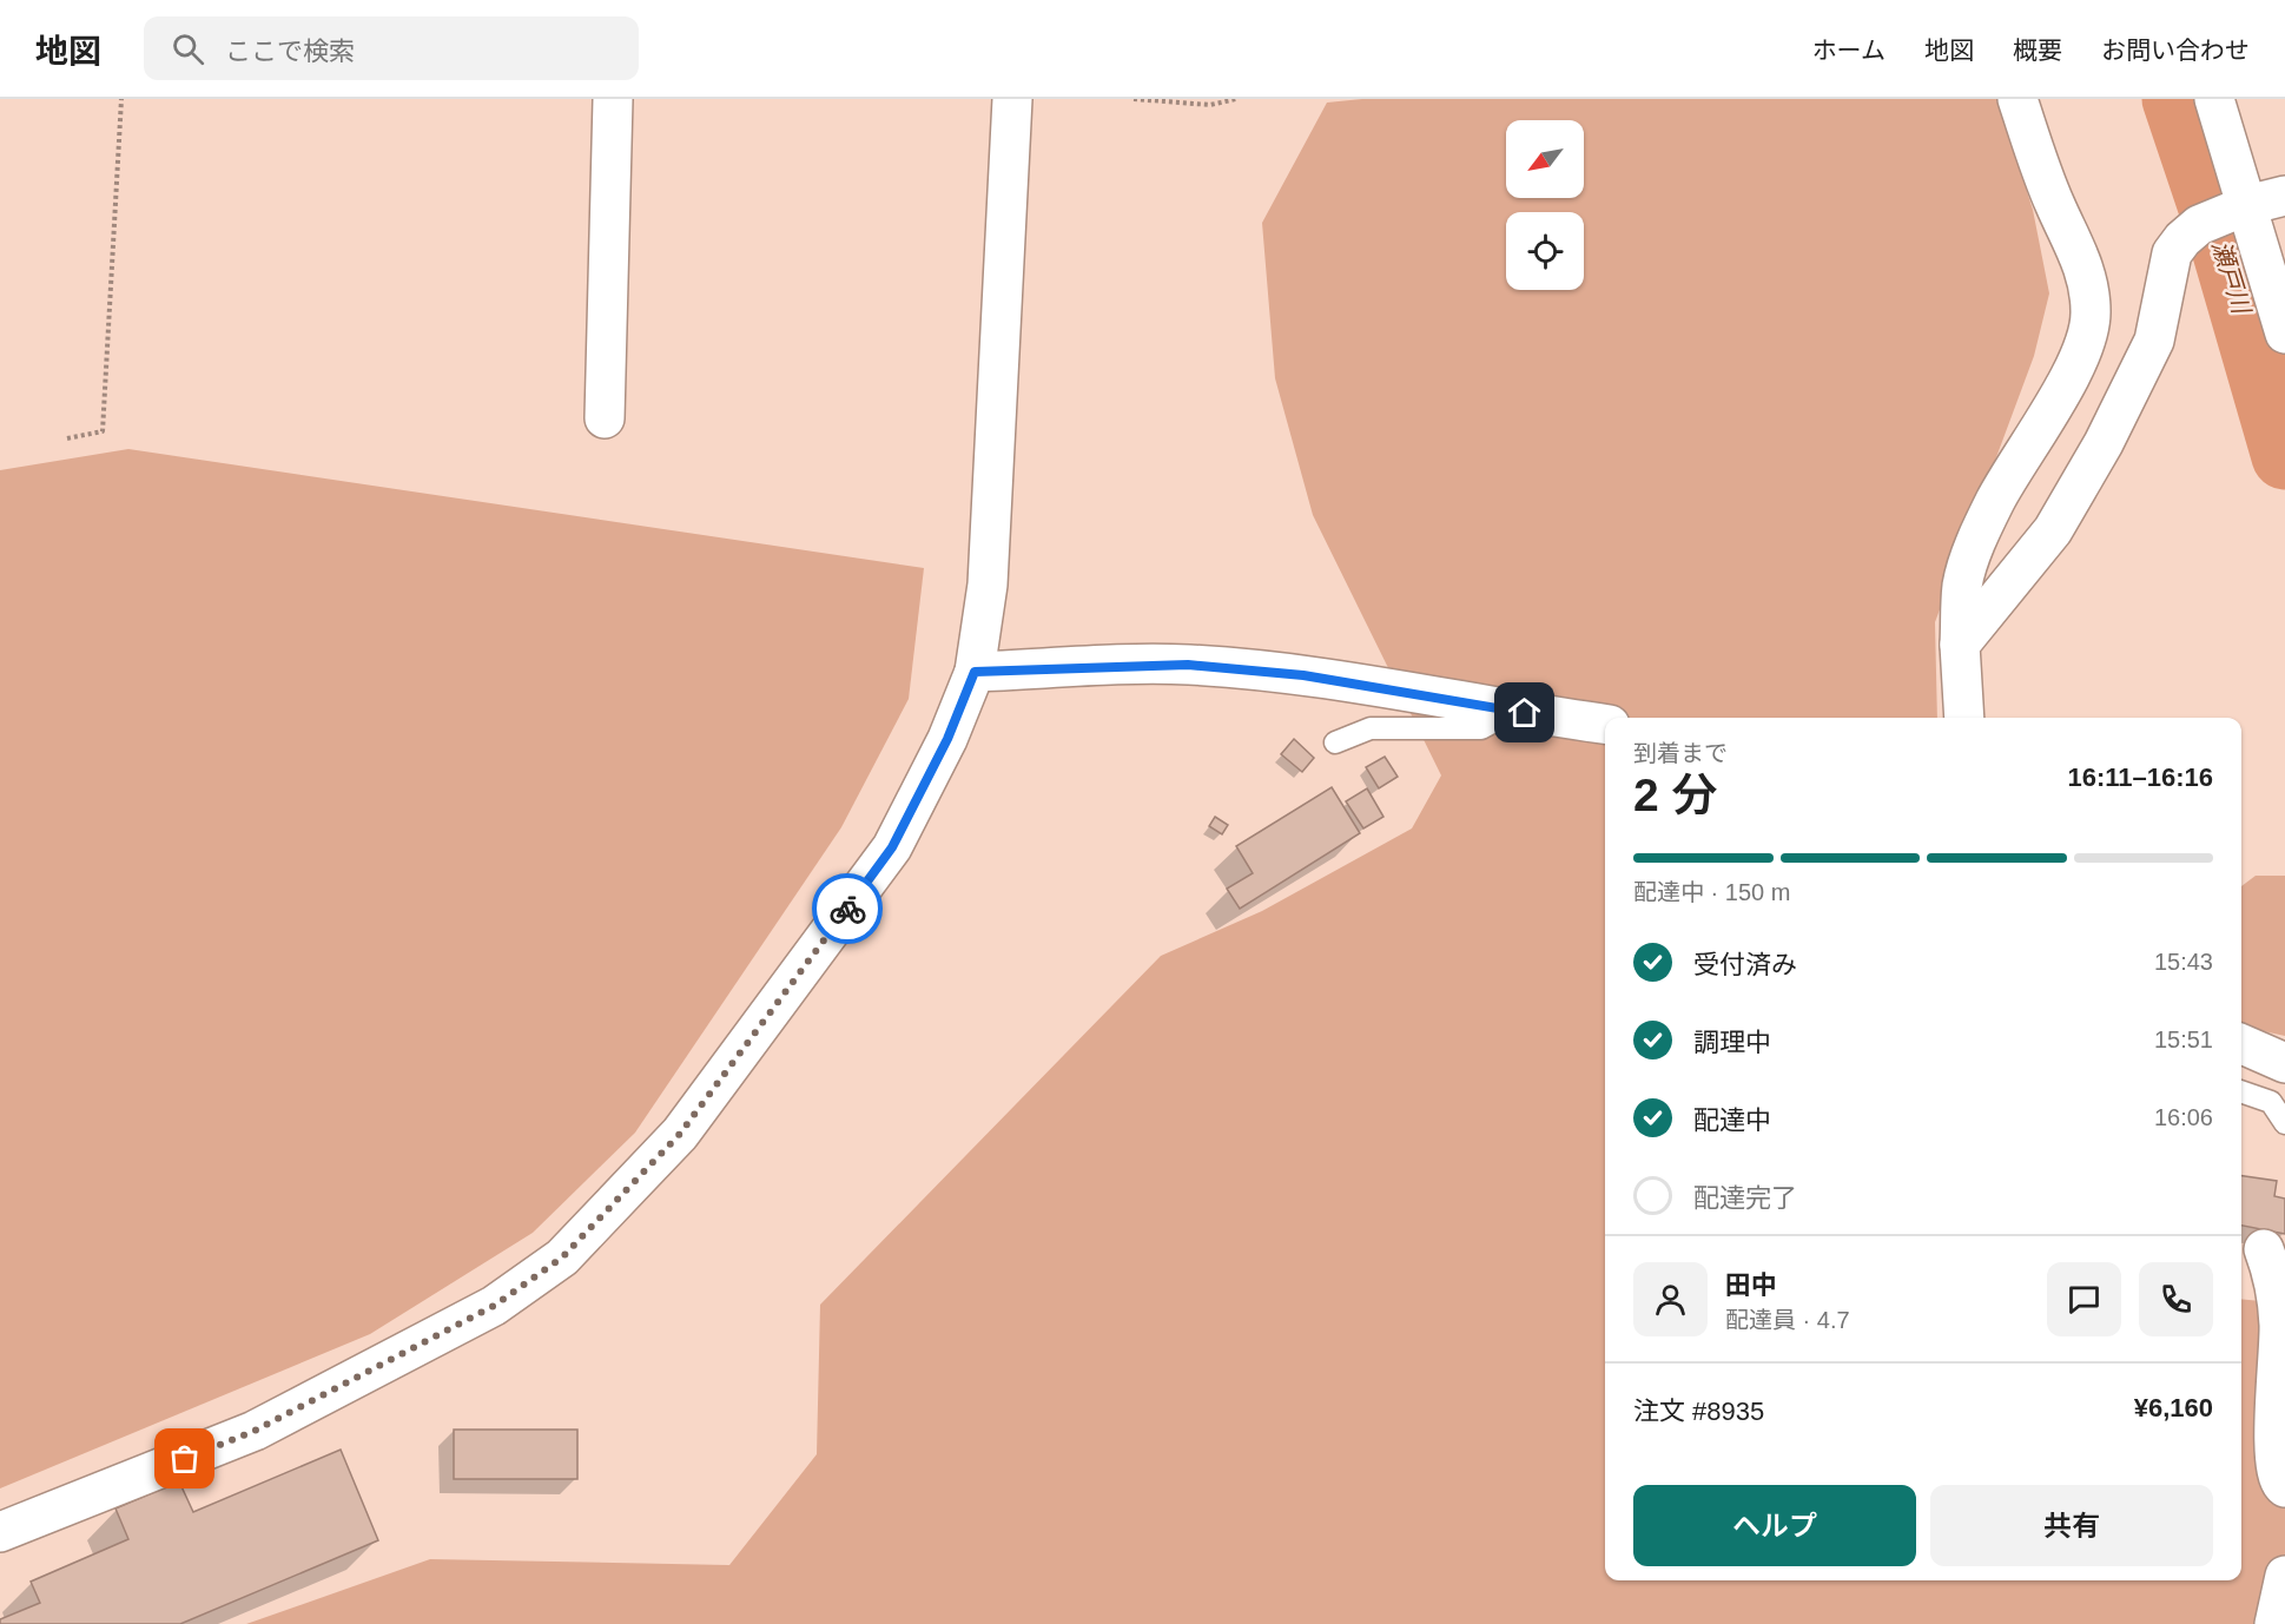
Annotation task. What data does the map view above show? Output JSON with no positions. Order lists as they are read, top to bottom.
{
  "water": ["瀬戸川"],
  "north": "bottom left",
  "page": {
    "header": "地図",
    "search": "ここで検索",
    "nav": [
      "ホーム",
      "地図",
      "概要",
      "お問い合わせ"
    ],
    "heading": ["2 分", "到着まで", "16:11–16:16"],
    "panel": [
      "田中",
      "配達員 · 4.7",
      "注文 #8935",
      "¥6,160"
    ],
    "bar": "配達中 · 150 m",
    "list": [
      ["受付済み", "15:43"],
      ["調理中", "15:51"],
      ["配達中", "16:06"],
      "配達完了"
    ],
    "buttons": ["ヘルプ", "共有"]
  }
}
